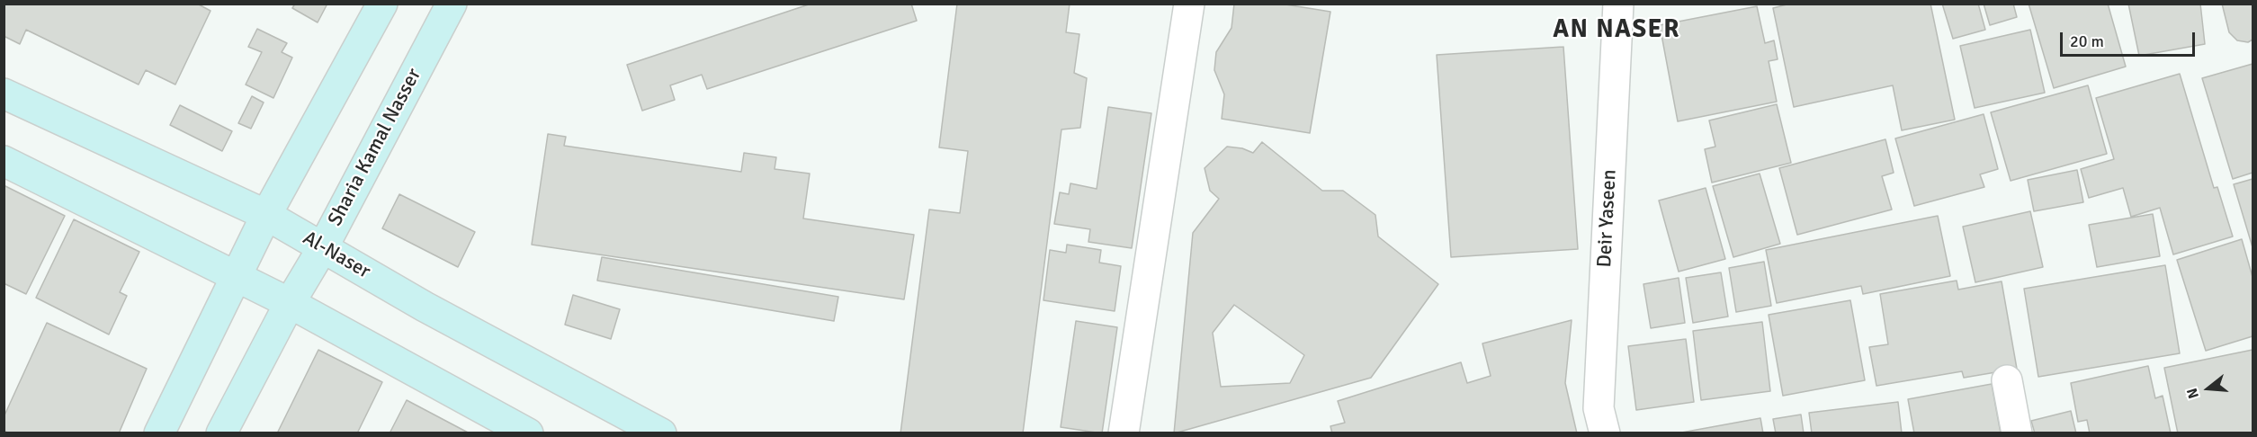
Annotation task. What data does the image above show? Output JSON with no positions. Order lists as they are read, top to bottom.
{
  "streets": {
    "main road": ["Sharia Kamal Nasser", "Al-Naser"],
    "street": ["Deir Yaseen"]
  },
  "crossings": [
    ["Sharia Kamal Nasser", "Al-Naser"]
  ],
  "districts": ["AN NASER"],
  "scale_bar": "20 m",
  "north": "left"
}
